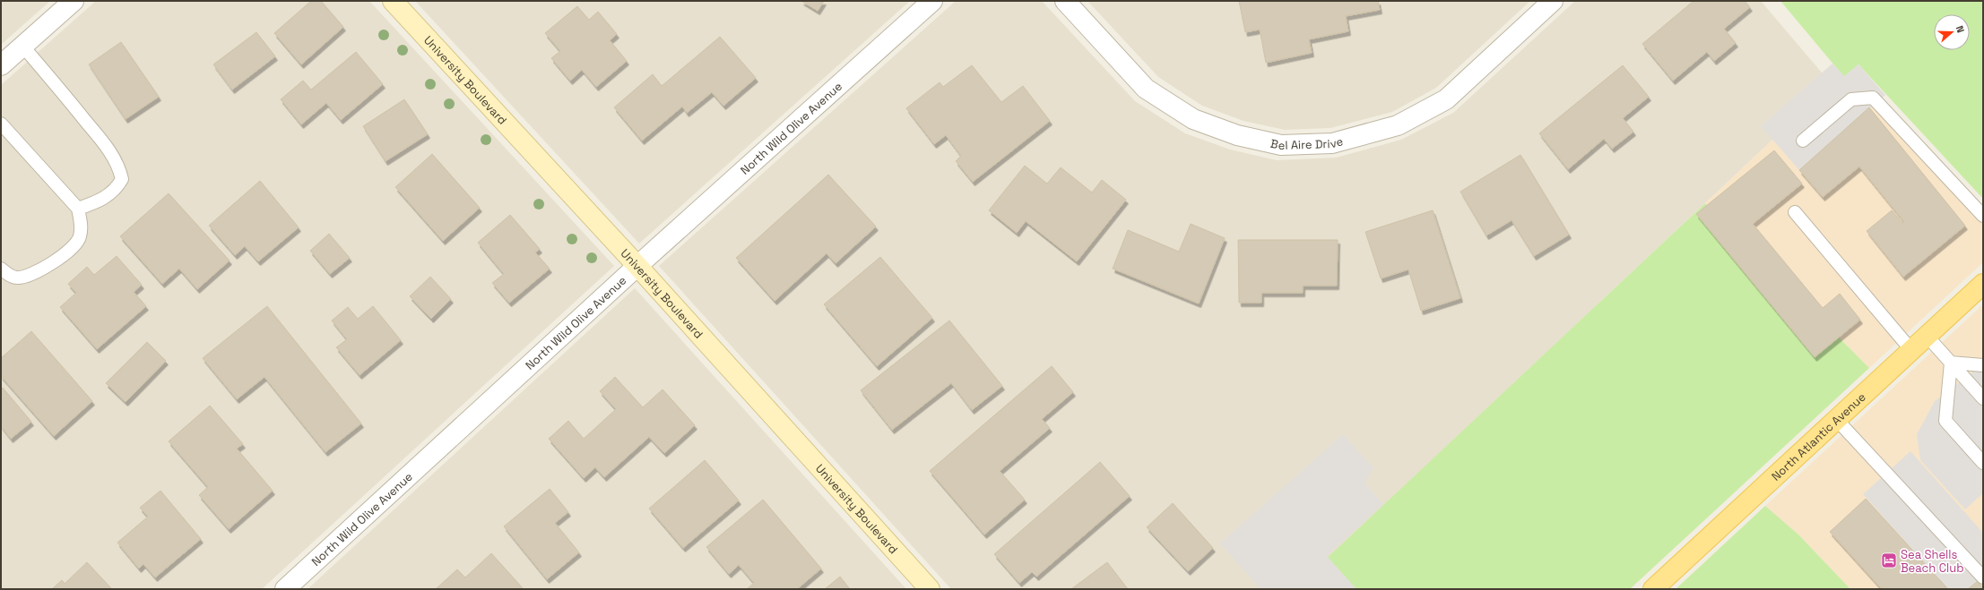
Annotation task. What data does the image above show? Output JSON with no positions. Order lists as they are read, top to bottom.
{
  "streets": {
    "main road": ["North Atlantic Avenue"],
    "street": ["University Boulevard", "North Wild Olive Avenue", "Bel Aire Drive"]
  },
  "crossings": [
    ["University Boulevard", "North Wild Olive Avenue"]
  ],
  "places": {
    "hotel": ["Sea Shells Beach Club"]
  },
  "north": "right"
}
